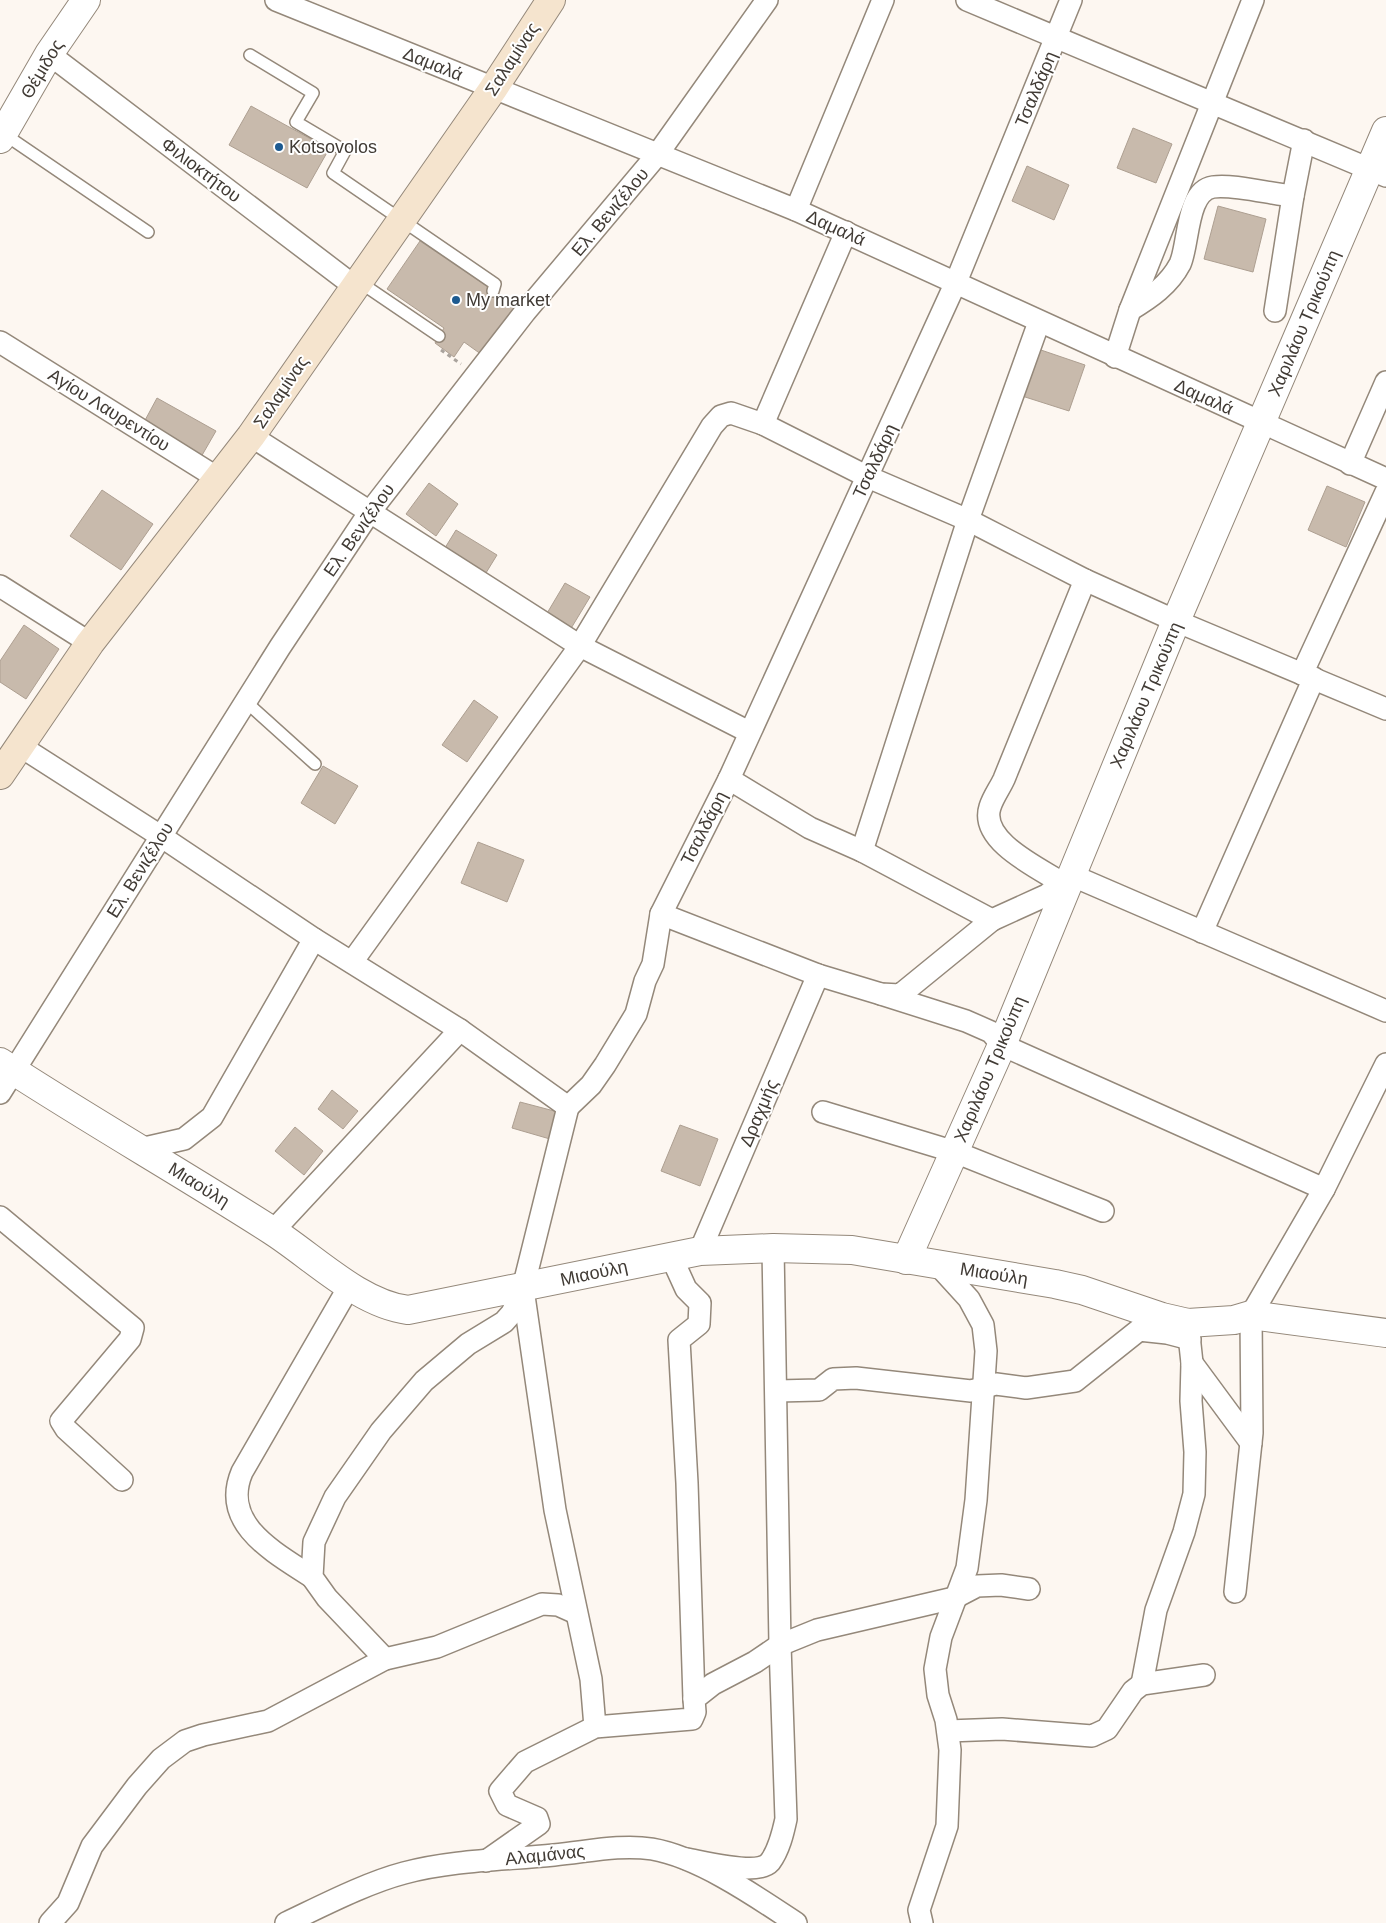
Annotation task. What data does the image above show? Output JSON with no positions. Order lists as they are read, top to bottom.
{
  "streets": {
    "main road": ["Σαλαμίνας"],
    "street": [
      "Δαμαλά",
      "Θέμιδος",
      "Τσαλδάρη",
      "Φιλιοκτήτου",
      "Ελ. Βενιζέλου",
      "Χαριλάου Τρικούπη",
      "Αγίου Λαυρεντίου",
      "Δραχμής",
      "Μιαούλη",
      "Αλαμάνας"
    ]
  },
  "crossings": [
    ["Σαλαμίνας", "Δαμαλά"],
    ["Σαλαμίνας", "Φιλιοκτήτου"],
    ["Σαλαμίνας", "Αγίου Λαυρεντίου"],
    ["Δαμαλά", "Τσαλδάρη"],
    ["Δαμαλά", "Ελ. Βενιζέλου"],
    ["Δαμαλά", "Χαριλάου Τρικούπη"],
    ["Θέμιδος", "Φιλιοκτήτου"],
    ["Ελ. Βενιζέλου", "Μιαούλη"],
    ["Χαριλάου Τρικούπη", "Μιαούλη"],
    ["Δραχμής", "Μιαούλη"]
  ],
  "places": ["Kotsovolos", "My market"]
}
